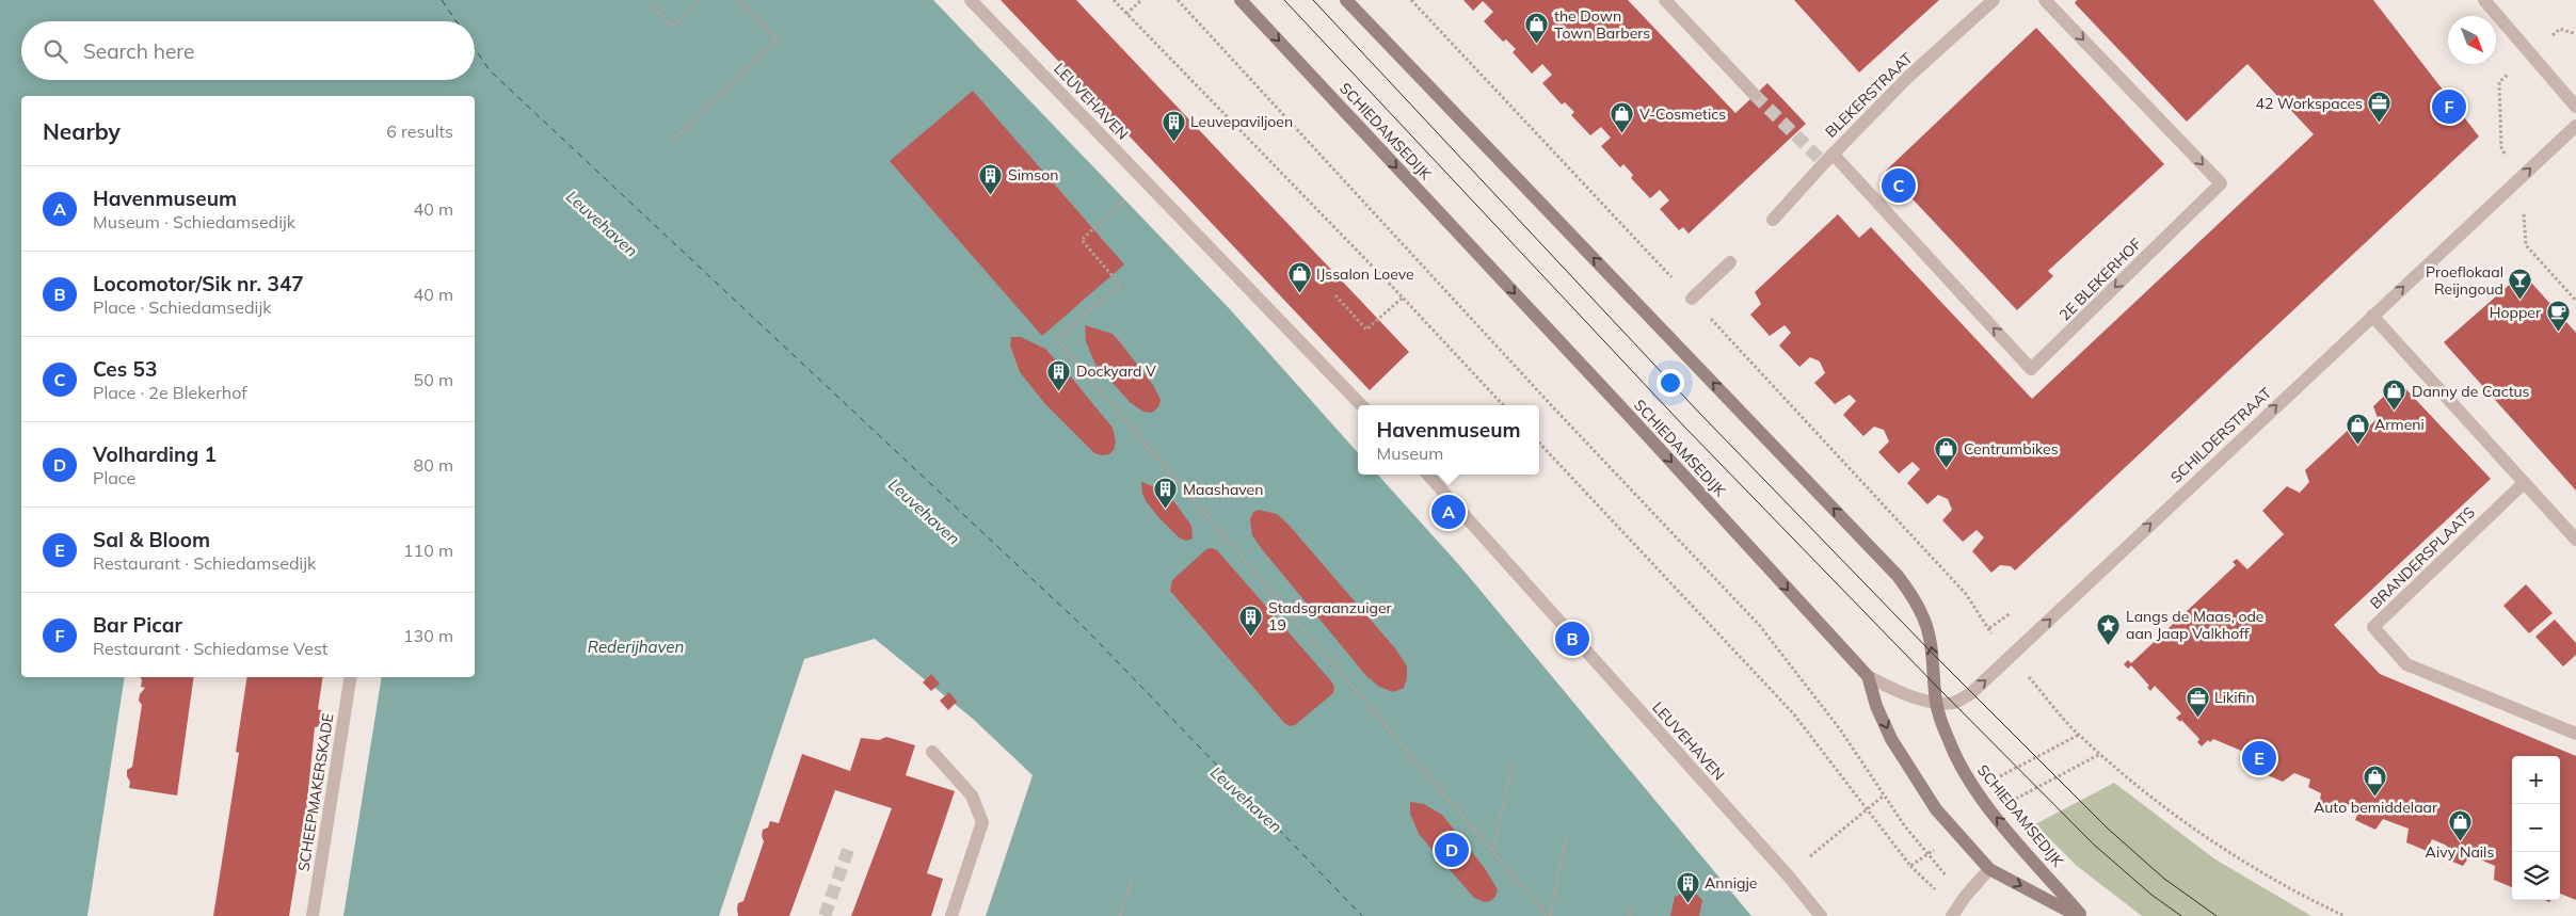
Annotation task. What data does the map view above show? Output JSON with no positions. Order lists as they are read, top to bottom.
{
  "streets": {
    "main road": ["SCHIEDAMSEDIJK"],
    "street": [
      "BLEKERSTRAAT",
      "LEUVEHAVEN",
      "2E BLEKERHOF",
      "SCHILDERSTRAAT",
      "BRANDERSPLAATS",
      "SCHEEPMAKERSKADE"
    ]
  },
  "crossings": [
    ["BLEKERSTRAAT", "2E BLEKERHOF"],
    ["SCHIEDAMSEDIJK", "SCHILDERSTRAAT"]
  ],
  "one_way": ["SCHILDERSTRAAT"],
  "water": ["Leuvehaven", "Rederijhaven"],
  "places": {
    "shop": [
      "the Down Town Barbers",
      "V-Cosmetics",
      "IJssalon Loeve",
      "Danny de Cactus",
      "Armeni",
      "Centrumbikes",
      "Auto bemiddelaar",
      "Aivy Nails"
    ],
    "office": ["42 Workspaces", "Likifin"],
    "building": [
      "Leuvepaviljoen",
      "Simson",
      "Dockyard V",
      "Maashaven",
      "Stadsgraanzuiger 19",
      "Annigje"
    ],
    "bar": ["Proeflokaal Reijngoud"],
    "cafe": ["Hopper"],
    "place": ["Langs de Maas, ode aan Jaap Valkhoff"]
  },
  "north": "bottom right",
  "page": {
    "search": "Search here",
    "pins": [
      "F",
      "C",
      "A",
      "B",
      "E",
      "D"
    ],
    "heading": ["Nearby", "6 results"],
    "list": [
      {
        "mark": "A",
        "name": "Havenmuseum",
        "note": "Museum · Schiedamsedijk",
        "value": "40 m"
      },
      {
        "mark": "B",
        "name": "Locomotor/Sik nr. 347",
        "note": "Place · Schiedamsedijk",
        "value": "40 m"
      },
      {
        "mark": "C",
        "name": "Ces 53",
        "note": "Place · 2e Blekerhof",
        "value": "50 m"
      },
      {
        "mark": "D",
        "name": "Volharding 1",
        "note": "Place",
        "value": "80 m"
      },
      {
        "mark": "E",
        "name": "Sal & Bloom",
        "note": "Restaurant · Schiedamsedijk",
        "value": "110 m"
      },
      {
        "mark": "F",
        "name": "Bar Picar",
        "note": "Restaurant · Schiedamse Vest",
        "value": "130 m"
      }
    ],
    "popup": ["Havenmuseum", "Museum"],
    "map_buttons": ["+", "−"]
  }
}
